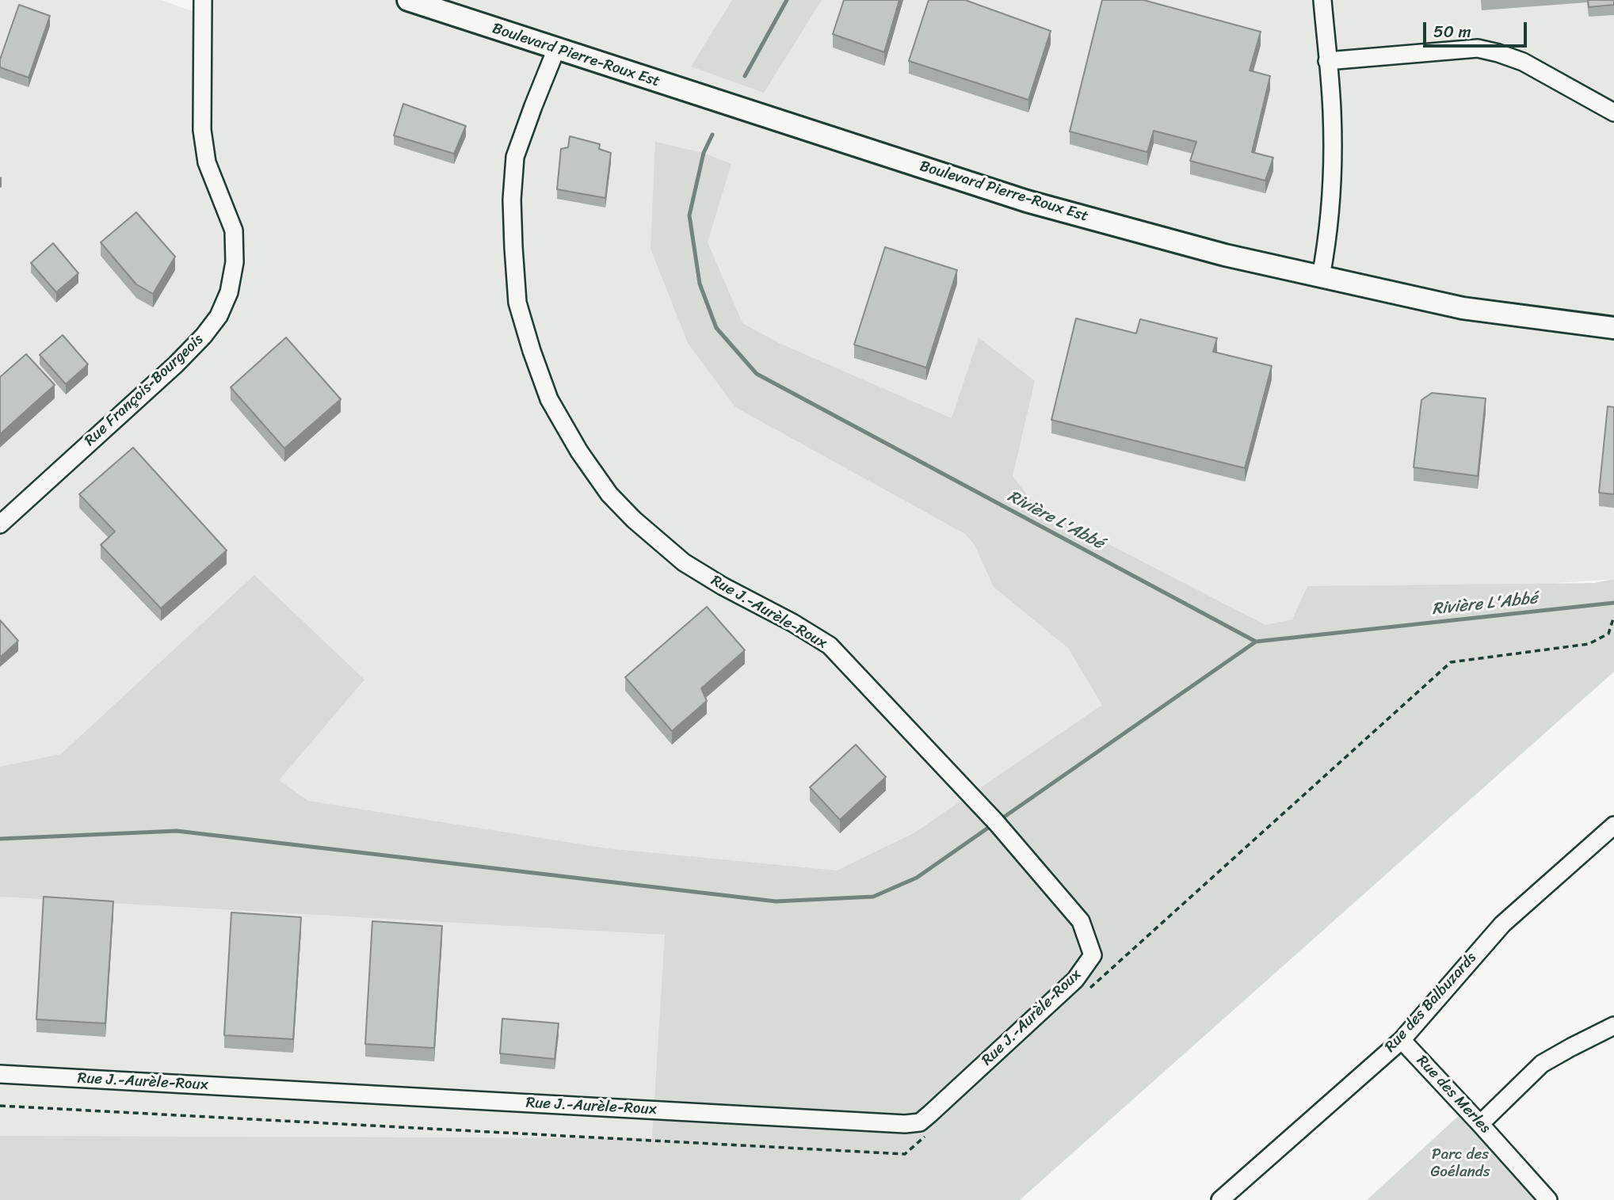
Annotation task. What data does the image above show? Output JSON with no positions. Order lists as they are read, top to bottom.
{
  "streets": {
    "main road": ["Boulevard Pierre-Roux Est"],
    "street": [
      "Rue François-Bourgeois",
      "Rue J.-Aurèle-Roux",
      "Rue des Balbuzards",
      "Rue des Merles"
    ]
  },
  "crossings": [
    ["Boulevard Pierre-Roux Est", "Rue J.-Aurèle-Roux"],
    ["Rue des Balbuzards", "Rue des Merles"]
  ],
  "water": ["Rivière L'Abbé"],
  "parks": ["Parc des Goélands"],
  "scale_bar": "50 m"
}
